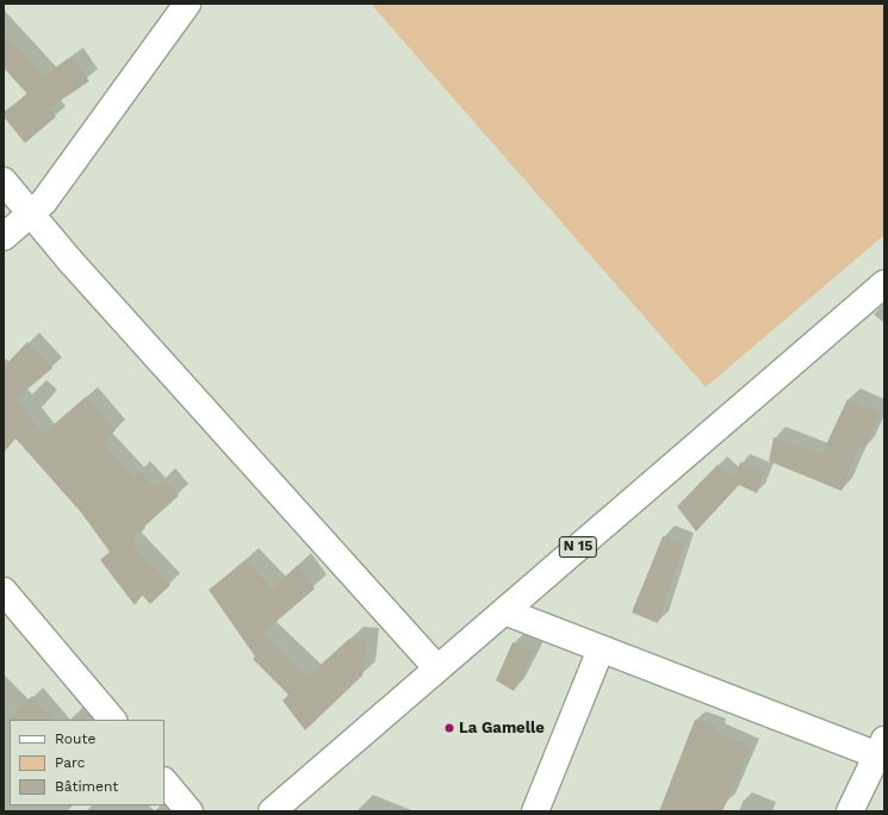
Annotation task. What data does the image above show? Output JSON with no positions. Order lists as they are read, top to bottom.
{
  "streets": {
    "street": ["N 15"]
  },
  "places": ["La Gamelle"],
  "legend": ["Route", "Parc", "Bâtiment"]
}
